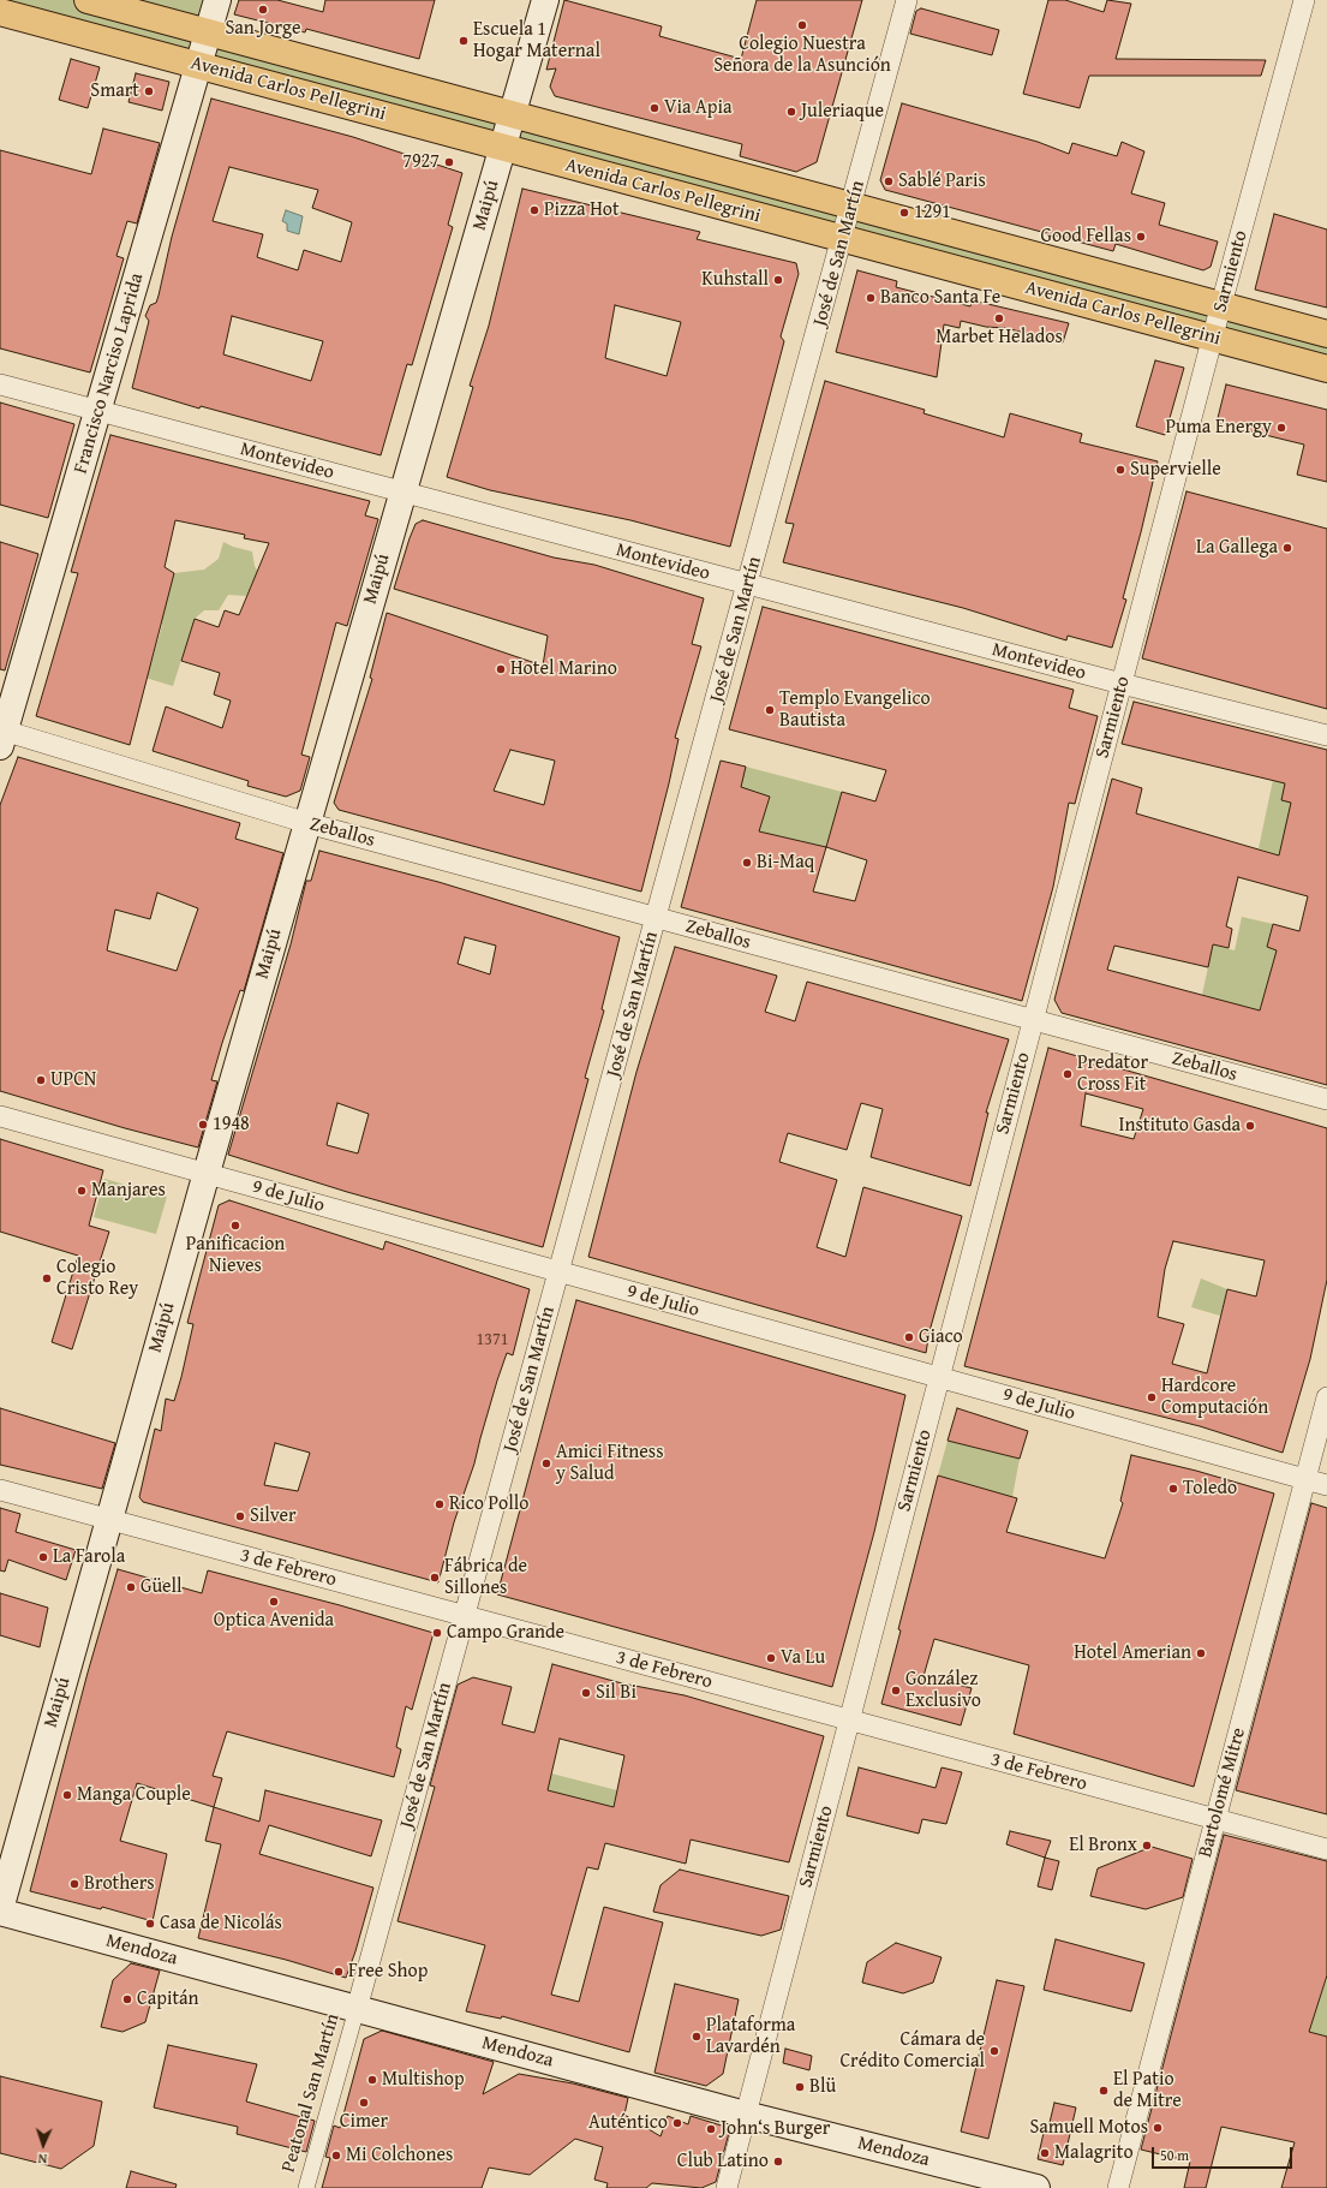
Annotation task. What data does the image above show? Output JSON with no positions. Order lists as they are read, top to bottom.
{
  "streets": {
    "main road": [
      "Avenida Carlos Pellegrini",
      "Maipú",
      "Francisco Narciso Laprida",
      "Mendoza"
    ],
    "street": [
      "José de San Martín",
      "Sarmiento",
      "Montevideo",
      "Zeballos",
      "9 de Julio",
      "3 de Febrero",
      "Bartolomé Mitre",
      "Peatonal San Martín"
    ]
  },
  "crossings": [
    ["Avenida Carlos Pellegrini", "Maipú"],
    ["Avenida Carlos Pellegrini", "José de San Martín"],
    ["Avenida Carlos Pellegrini", "Sarmiento"],
    ["Avenida Carlos Pellegrini", "Francisco Narciso Laprida"],
    ["Maipú", "Montevideo"],
    ["Maipú", "Zeballos"],
    ["Maipú", "9 de Julio"],
    ["Maipú", "3 de Febrero"],
    ["Maipú", "Mendoza"],
    ["José de San Martín", "Montevideo"],
    ["José de San Martín", "Zeballos"],
    ["José de San Martín", "9 de Julio"],
    ["José de San Martín", "3 de Febrero"],
    ["José de San Martín", "Mendoza"],
    ["José de San Martín", "Peatonal San Martín"],
    ["Sarmiento", "Montevideo"],
    ["Sarmiento", "Zeballos"],
    ["Sarmiento", "9 de Julio"],
    ["Sarmiento", "3 de Febrero"],
    ["Sarmiento", "Mendoza"],
    ["Francisco Narciso Laprida", "Montevideo"],
    ["Francisco Narciso Laprida", "Zeballos"],
    ["9 de Julio", "Bartolomé Mitre"],
    ["3 de Febrero", "Bartolomé Mitre"],
    ["Mendoza", "Peatonal San Martín"]
  ],
  "places": [
    "San Jorge",
    "Colegio Nuestra Señora de la Asunción",
    "Escuela 1 Hogar Maternal",
    "Smart",
    "Via Apia",
    "Juleriaque",
    "7927",
    "Sablé Paris",
    "Pizza Hot",
    "1291",
    "Good Fellas",
    "Kuhstall",
    "Banco Santa Fe",
    "Marbet Helados",
    "Puma Energy",
    "Supervielle",
    "La Gallega",
    "Hotel Marino",
    "Templo Evangelico Bautista",
    "Bi-Maq",
    "Predator Cross Fit",
    "UPCN",
    "1948",
    "Instituto Gasda",
    "Manjares",
    "Panificacion Nieves",
    "Colegio Cristo Rey",
    "Giaco",
    "Hardcore Computación",
    "Amici Fitness y Salud",
    "Toledo",
    "Rico Pollo",
    "Silver",
    "La Farola",
    "Fábrica de Sillones",
    "Güell",
    "Optica Avenida",
    "Campo Grande",
    "Hotel Amerian",
    "Va Lu",
    "González Exclusivo",
    "Sil Bi",
    "Manga Couple",
    "El Bronx",
    "Brothers",
    "Casa de Nicolás",
    "Free Shop",
    "Capitán",
    "Plataforma Lavardén",
    "Cámara de Crédito Comercial",
    "Multishop",
    "Blü",
    "El Patio de Mitre",
    "Cimer",
    "Auténtico",
    "Samuell Motos",
    "John‘s Burger",
    "Malagrito",
    "Mi Colchones",
    "Club Latino"
  ],
  "house_numbers": ["1371"],
  "scale_bar": "50 m",
  "north": "bottom"
}
